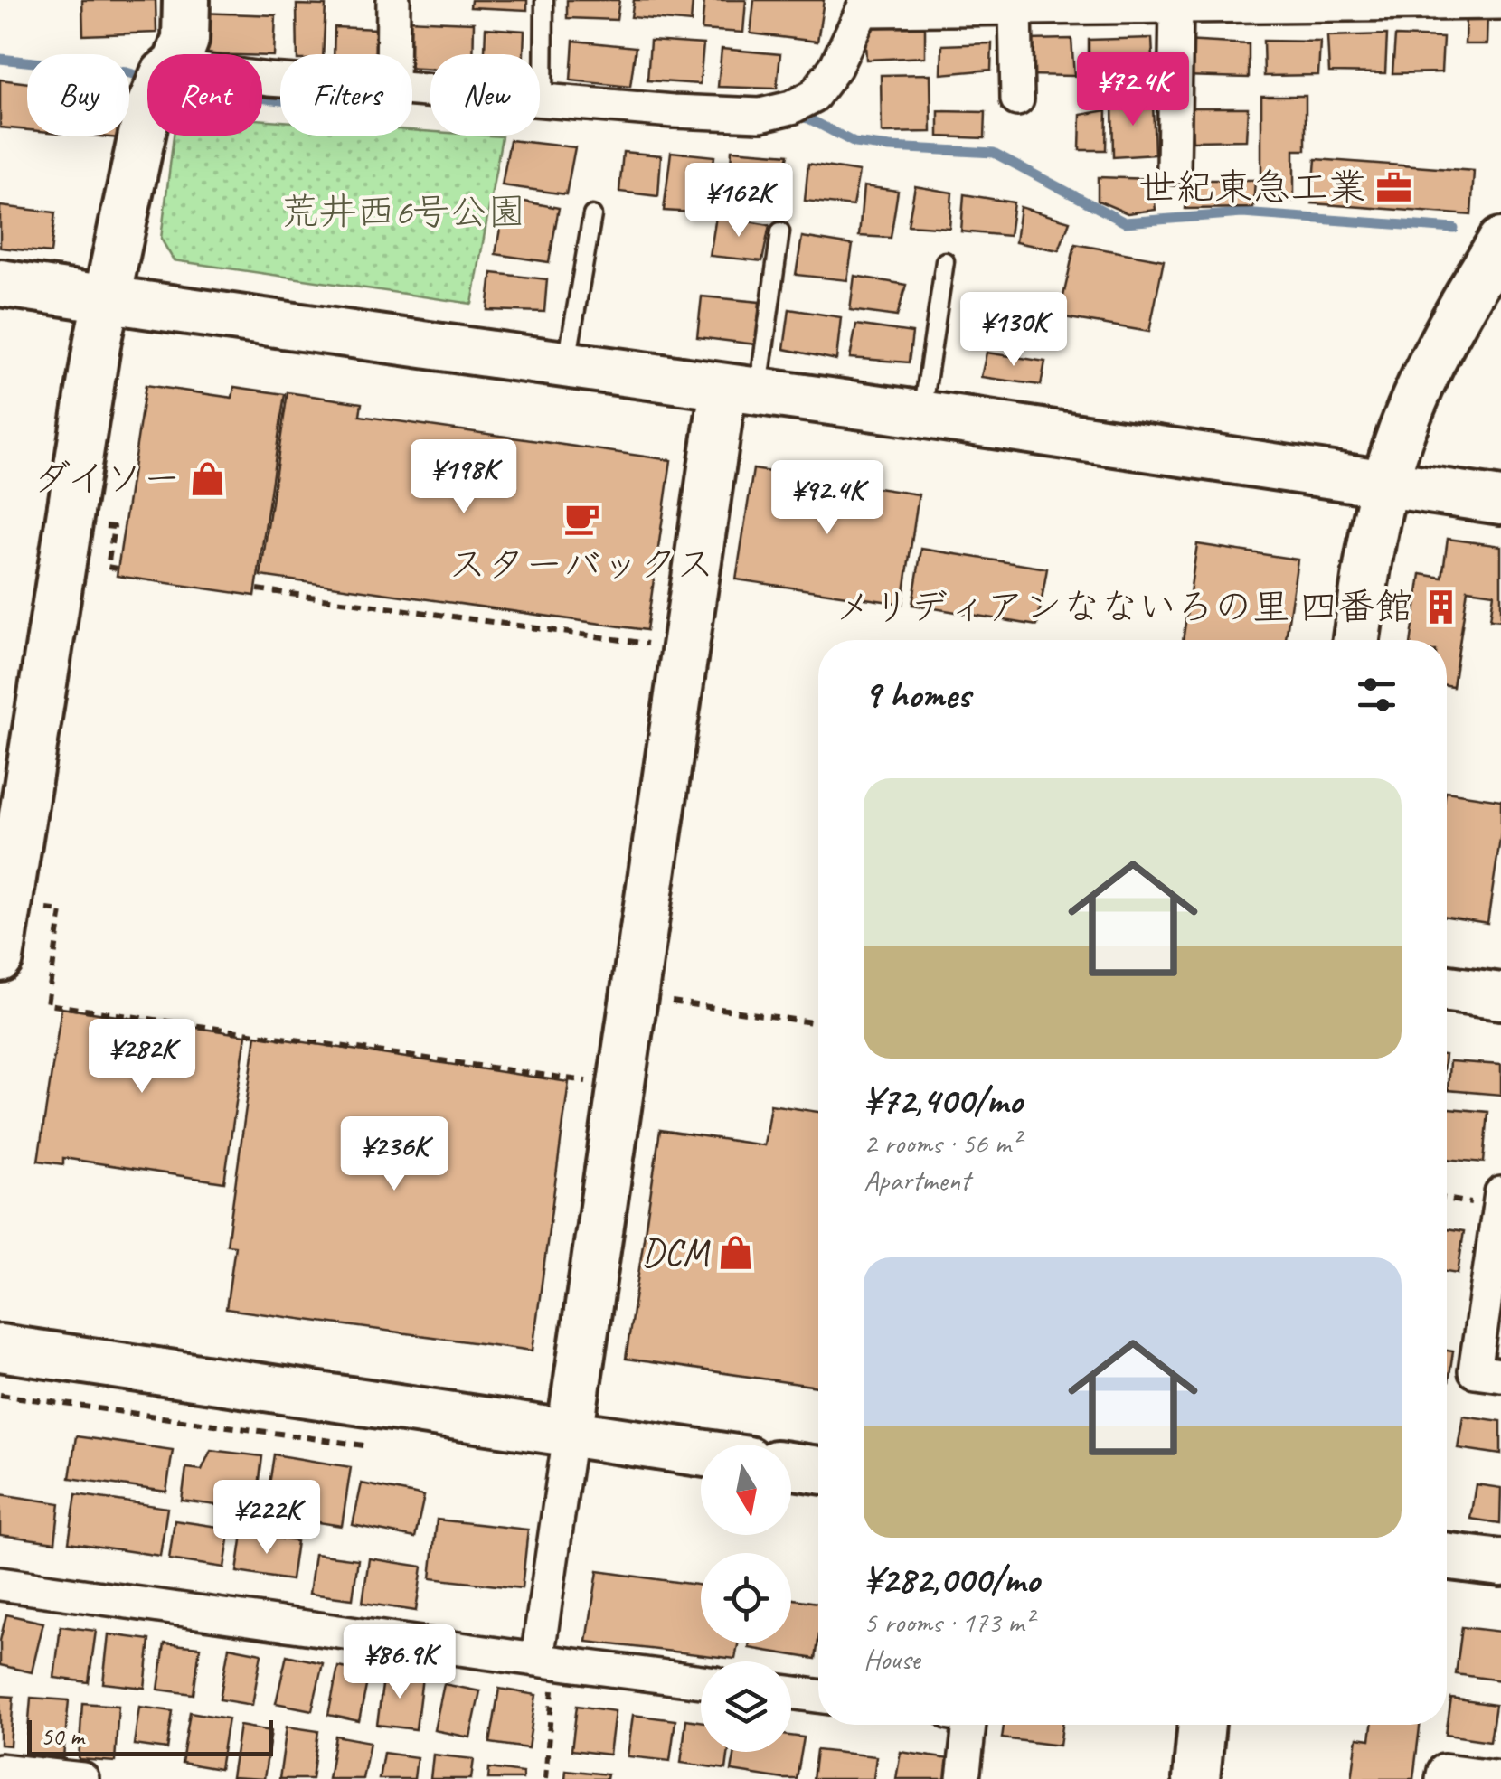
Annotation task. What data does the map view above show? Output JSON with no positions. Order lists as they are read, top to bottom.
{
  "parks": ["荒井西6号公園"],
  "places": {
    "office": ["世紀東急工業"],
    "shop": ["ダイソー", "DCM"],
    "cafe": ["スターバックス"],
    "building": ["メリディアンなないろの里 四番館"]
  },
  "scale_bar": "50 m",
  "north": "bottom",
  "page": {
    "price": [
      "¥72.4K",
      "¥162K",
      "¥130K",
      "¥198K",
      "¥92.4K",
      "¥282K",
      "¥236K",
      "¥222K",
      "¥86.9K"
    ],
    "chip": [
      "Buy",
      "Rent",
      "Filters",
      "New"
    ],
    "heading": "9 homes",
    "list": [
      {
        "name": "¥72,400/mo",
        "note": "2 rooms · 56 m² · Apartment"
      },
      {
        "name": "¥282,000/mo",
        "note": "5 rooms · 173 m² · House"
      }
    ],
    "scale": "50 m"
  }
}
